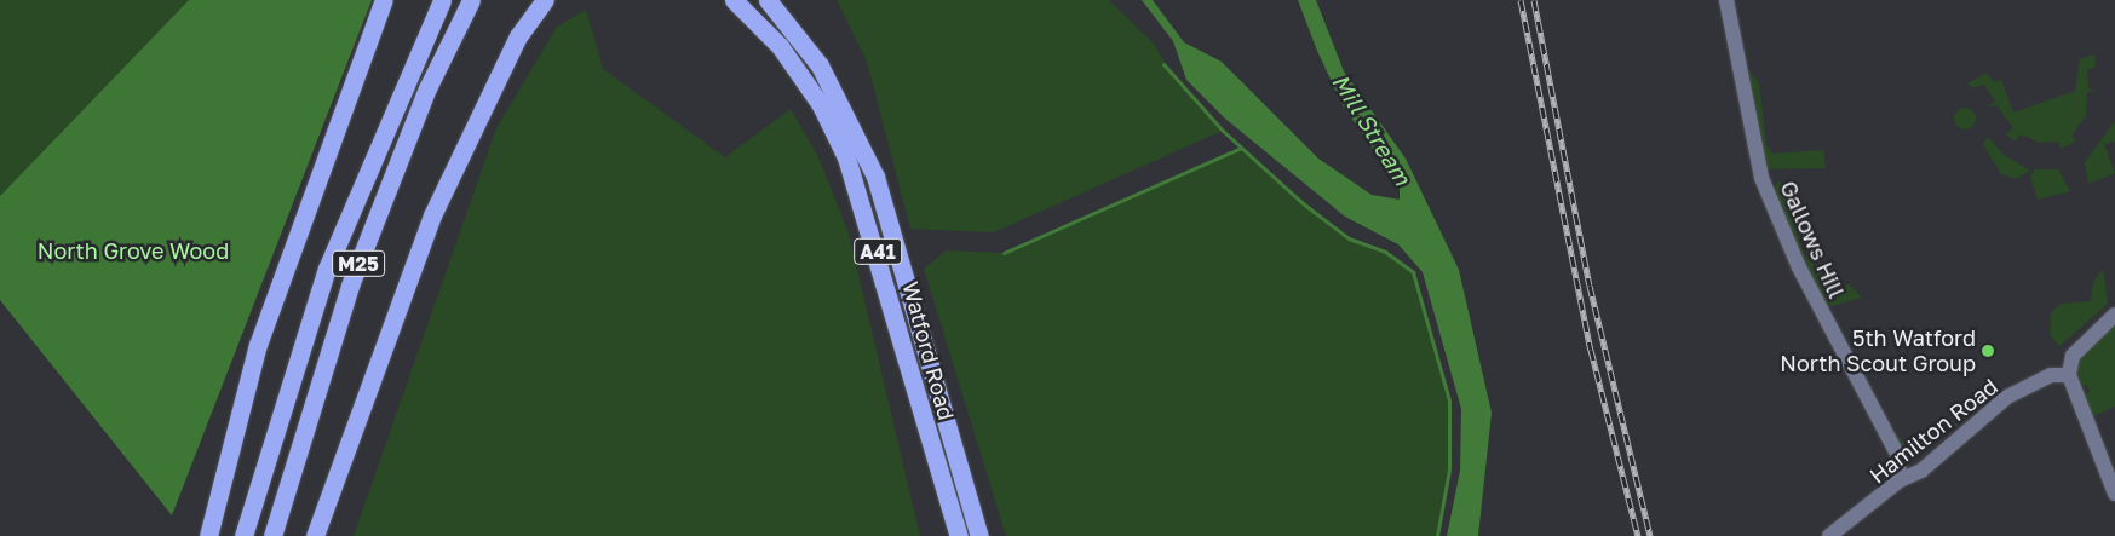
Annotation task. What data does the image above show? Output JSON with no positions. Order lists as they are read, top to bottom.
{
  "streets": {
    "highway": ["A41", "M25", "Watford Road"],
    "street": ["Gallows Hill", "Hamilton Road"]
  },
  "crossings": [
    ["Gallows Hill", "Hamilton Road"]
  ],
  "water": ["Mill Stream"],
  "parks": ["North Grove Wood"],
  "places": ["5th Watford North Scout Group"]
}
